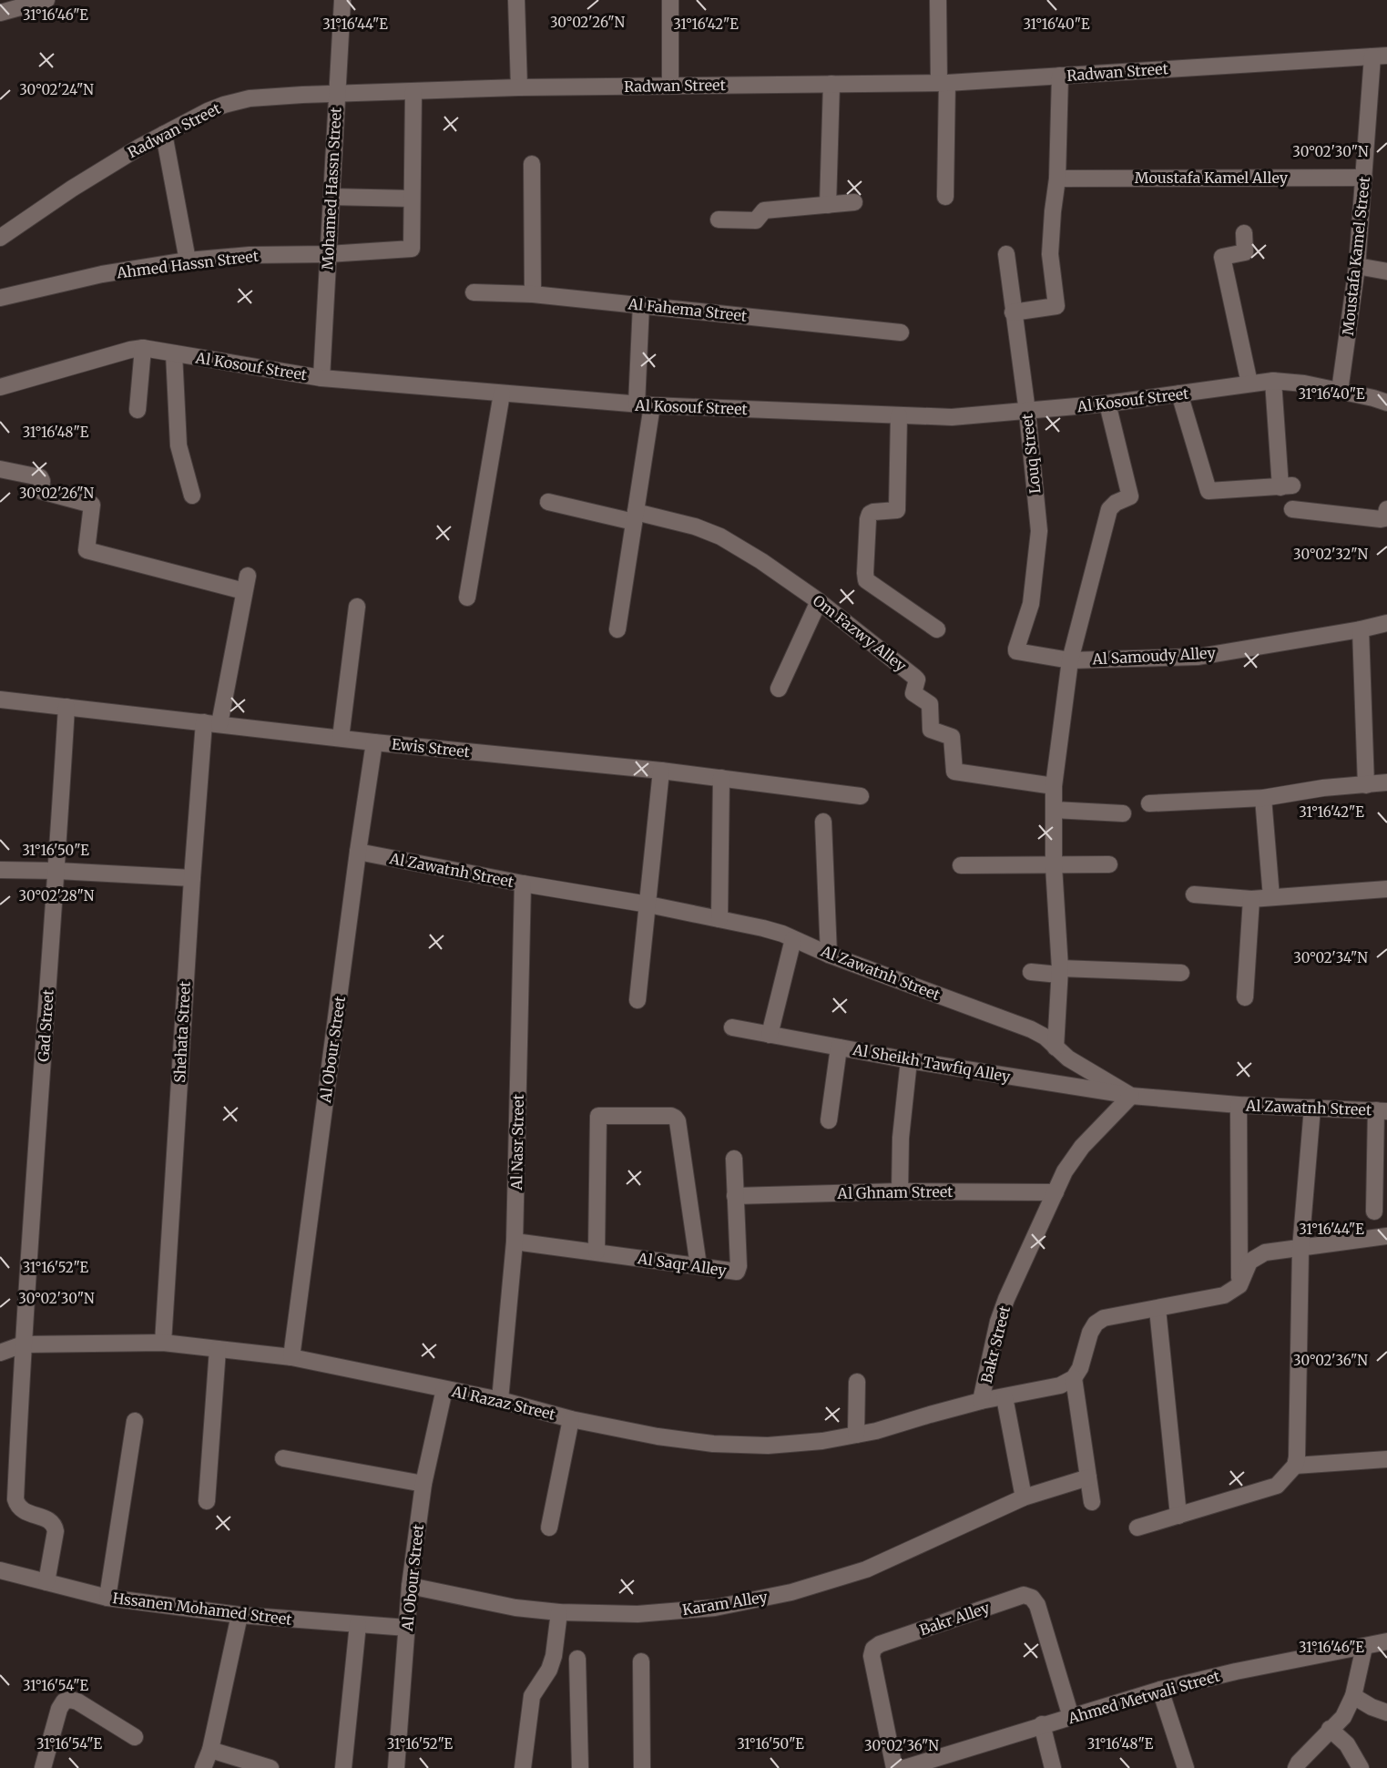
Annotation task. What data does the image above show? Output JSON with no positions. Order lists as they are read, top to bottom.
{
  "streets": {
    "street": [
      "Radwan Street",
      "Moustafa Kamel Alley",
      "Mohamed Hassn Street",
      "Moustafa Kamel Street",
      "Ahmed Hassn Street",
      "Al Fahema Street",
      "Al Kosouf Street",
      "Louq Street",
      "Om Fazwy Alley",
      "Al Samoudy Alley",
      "Ewis Street",
      "Al Zawatnh Street",
      "Gad Street",
      "Shehata Street",
      "Al Obour Street",
      "Al Sheikh Tawfiq Alley",
      "Al Nasr Street",
      "Al Ghnam Street",
      "Al Saqr Alley",
      "Bakr Street",
      "Al Razaz Street",
      "Karam Alley",
      "Hssanen Mohamed Street",
      "Bakr Alley",
      "Ahmed Metwali Street"
    ]
  },
  "crossings": [
    ["Radwan Street", "Mohamed Hassn Street"],
    ["Radwan Street", "Moustafa Kamel Street"],
    ["Moustafa Kamel Alley", "Moustafa Kamel Street"],
    ["Mohamed Hassn Street", "Ahmed Hassn Street"],
    ["Mohamed Hassn Street", "Al Kosouf Street"],
    ["Moustafa Kamel Street", "Al Kosouf Street"],
    ["Al Kosouf Street", "Louq Street"],
    ["Louq Street", "Al Samoudy Alley"],
    ["Ewis Street", "Gad Street"],
    ["Ewis Street", "Shehata Street"],
    ["Ewis Street", "Al Obour Street"],
    ["Al Zawatnh Street", "Al Obour Street"],
    ["Al Zawatnh Street", "Al Sheikh Tawfiq Alley"],
    ["Al Zawatnh Street", "Al Nasr Street"],
    ["Al Zawatnh Street", "Bakr Street"],
    ["Gad Street", "Al Razaz Street"],
    ["Gad Street", "Hssanen Mohamed Street"],
    ["Shehata Street", "Al Razaz Street"],
    ["Al Obour Street", "Al Razaz Street"],
    ["Al Obour Street", "Karam Alley"],
    ["Al Obour Street", "Hssanen Mohamed Street"],
    ["Al Sheikh Tawfiq Alley", "Bakr Street"],
    ["Al Nasr Street", "Al Saqr Alley"],
    ["Al Nasr Street", "Al Razaz Street"],
    ["Al Ghnam Street", "Al Saqr Alley"],
    ["Al Ghnam Street", "Bakr Street"],
    ["Bakr Street", "Al Razaz Street"],
    ["Bakr Alley", "Ahmed Metwali Street"]
  ],
  "coordinates": [
    "31°16'46\"E",
    "30°02'26\"N",
    "31°16'44\"E",
    "31°16'40\"E",
    "31°16'42\"E",
    "30°02'24\"N",
    "30°02'30\"N",
    "31°16'48\"E",
    "30°02'32\"N",
    "31°16'50\"E",
    "30°02'28\"N",
    "30°02'34\"N",
    "31°16'52\"E",
    "30°02'36\"N",
    "31°16'54\"E"
  ]
}
